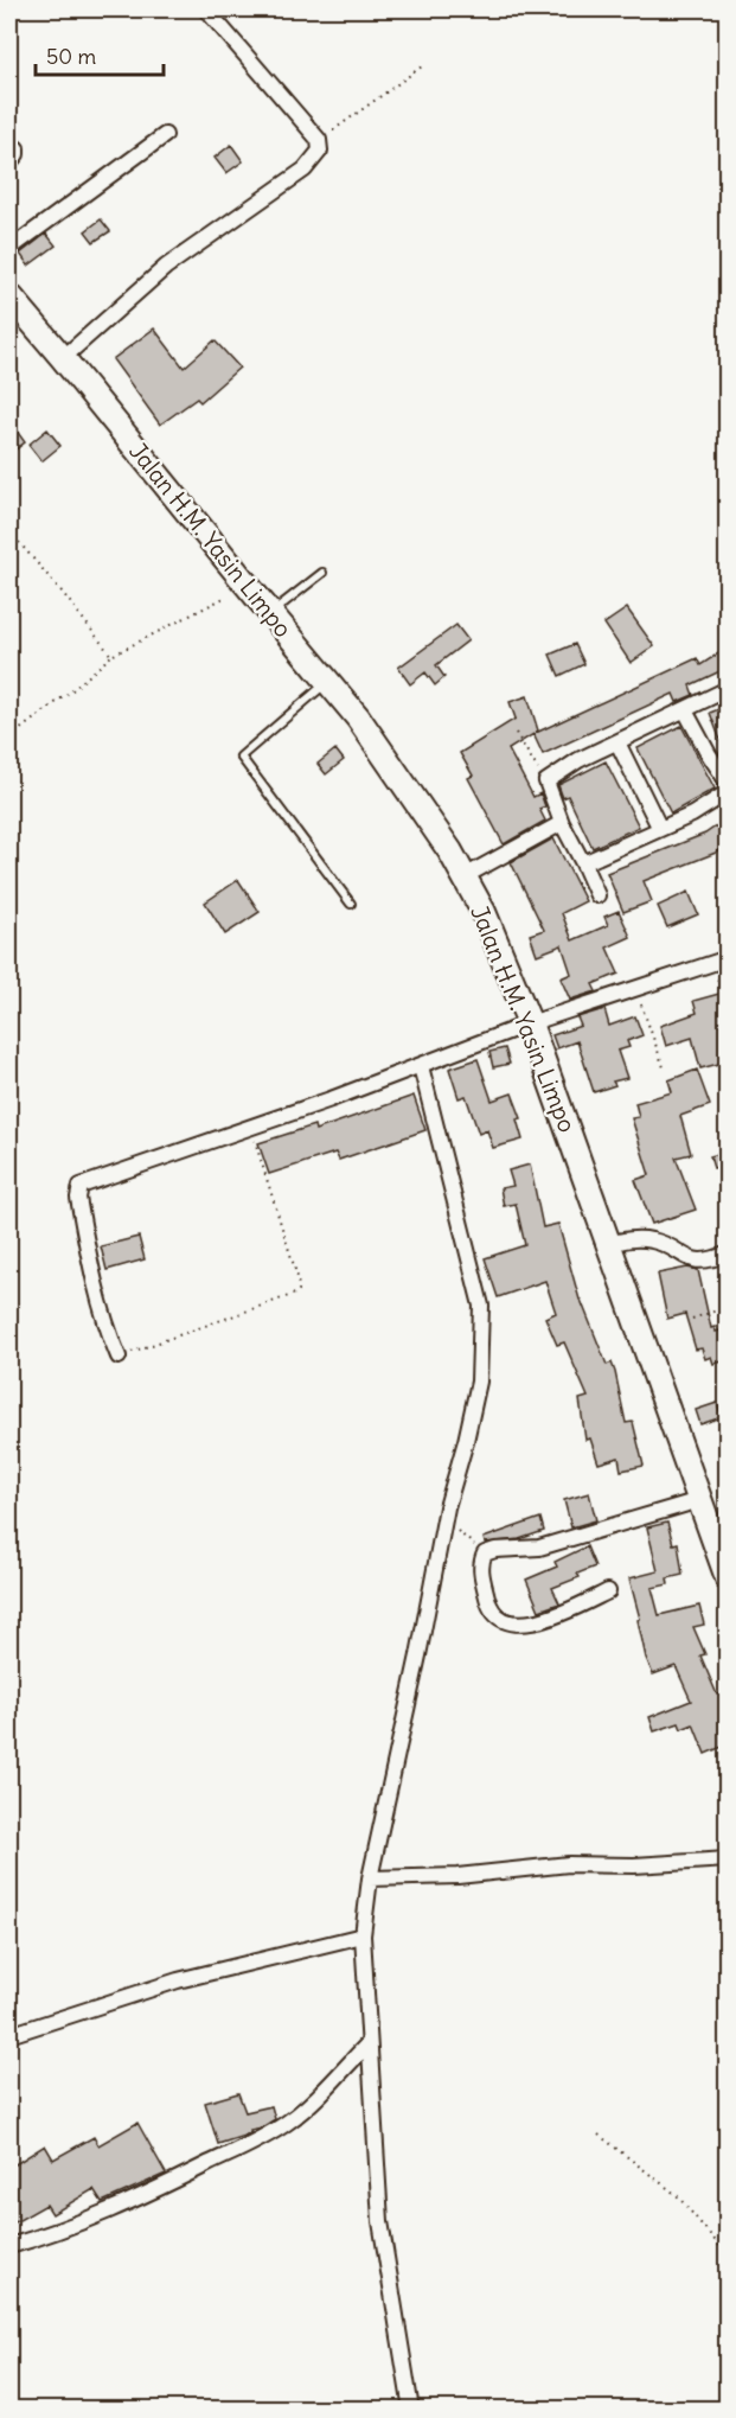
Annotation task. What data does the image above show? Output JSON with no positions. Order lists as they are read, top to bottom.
{
  "streets": {
    "main road": ["Jalan H.M. Yasin Limpo"]
  },
  "scale_bar": "50 m"
}
